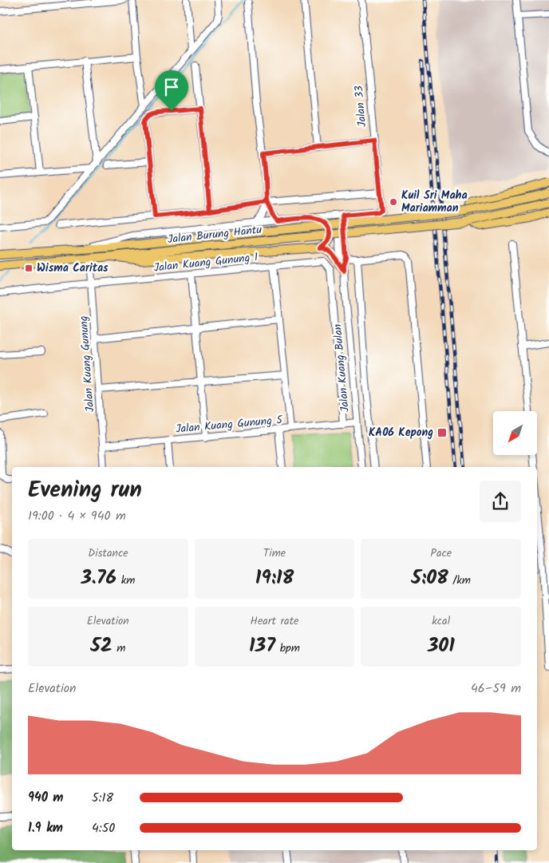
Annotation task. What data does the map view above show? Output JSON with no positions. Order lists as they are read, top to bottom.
{
  "streets": {
    "main road": ["Jalan Burung Hantu"],
    "street": [
      "Jalan 33",
      "Jalan Kuang Gunung 1",
      "Jalan Kuang Gunung",
      "Jalan Kuang Bulan",
      "Jalan Kuang Gunung 5"
    ]
  },
  "crossings": [
    ["Jalan 33", "Jalan Kuang Bulan"],
    ["Jalan Burung Hantu", "Jalan Kuang Gunung"],
    ["Jalan Kuang Gunung 1", "Jalan Kuang Gunung"],
    ["Jalan Kuang Gunung 1", "Jalan Kuang Gunung 5"],
    ["Jalan Kuang Gunung", "Jalan Kuang Gunung 5"],
    ["Jalan Kuang Bulan", "Jalan Kuang Gunung 5"]
  ],
  "places": {
    "other": ["Kuil Sri Maha Mariamman"],
    "transit": ["Wisma Caritas", "KA06 Kepong"]
  },
  "north": "bottom left",
  "page": {
    "heading": ["Evening run", "19:00 · 4 × 940 m"],
    "stats": [
      ["Distance", "3.76 km"],
      ["Time", "19:18"],
      ["Pace", "5:08 /km"],
      ["Elevation", "52 m"],
      ["Heart rate", "137 bpm"],
      ["kcal", "301"]
    ],
    "chart": ["Elevation", "46–59 m"],
    "list": [
      {
        "name": "940 m",
        "note": "5:18"
      },
      {
        "name": "1.9 km",
        "note": "4:50"
      }
    ]
  }
}
